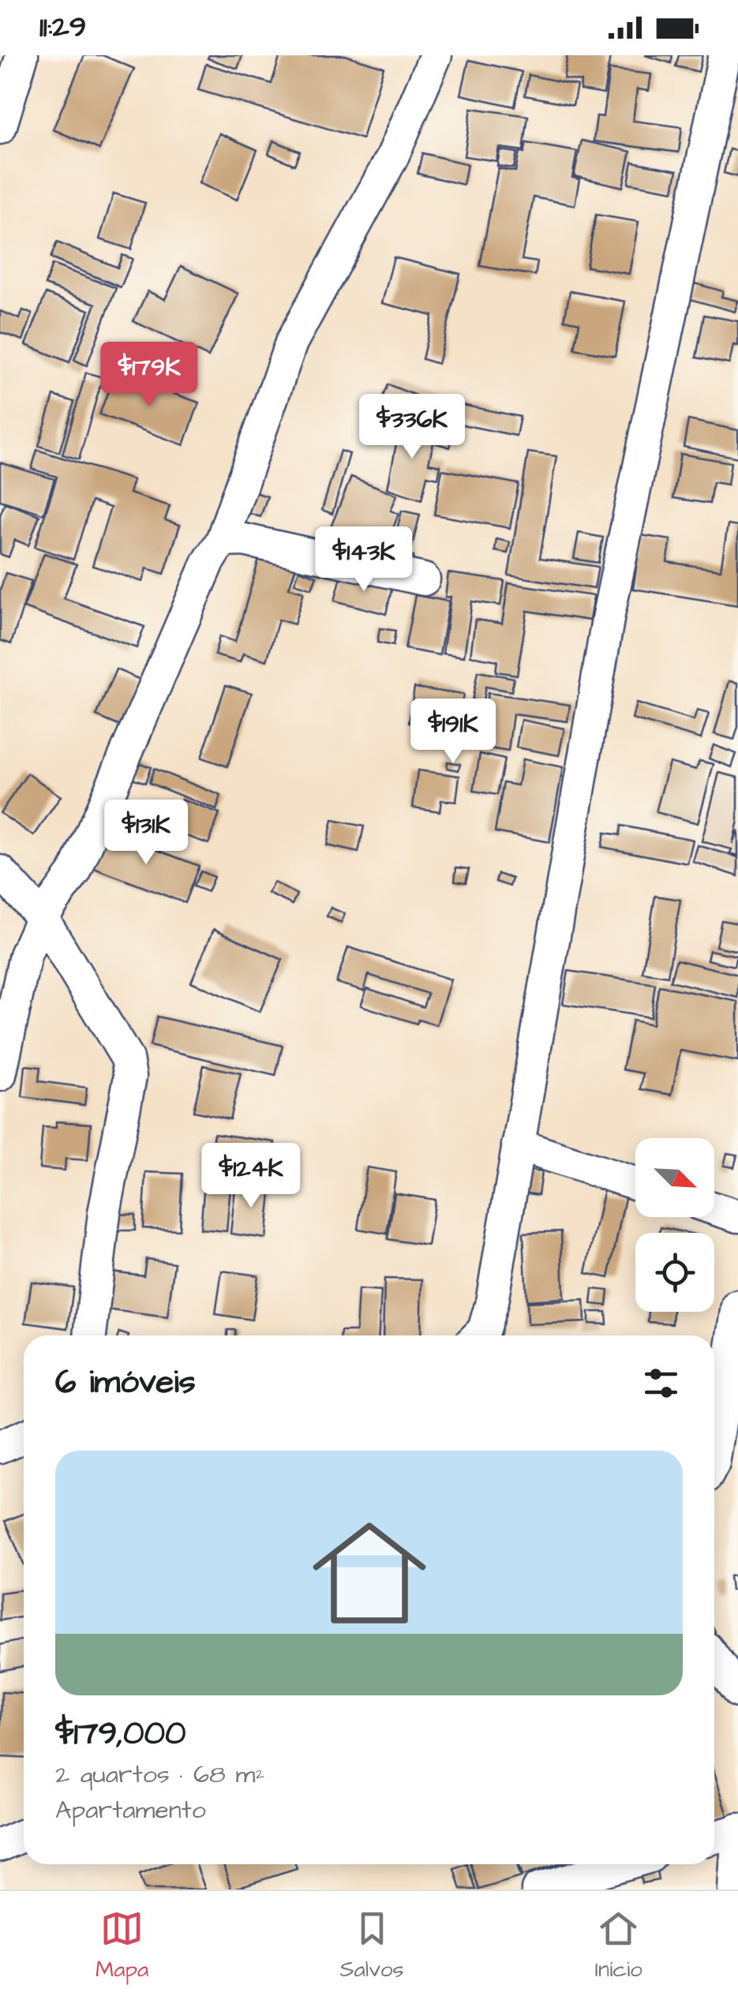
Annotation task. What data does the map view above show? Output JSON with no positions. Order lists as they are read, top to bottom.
{
  "north": "bottom right",
  "page": {
    "status": "11:29",
    "price": [
      "$179K",
      "$336K",
      "$143K",
      "$191K",
      "$131K",
      "$124K"
    ],
    "heading": "6 imóveis",
    "list": [
      {
        "name": "$179,000",
        "note": "2 quartos · 68 m² · Apartamento"
      }
    ],
    "tabs": ["Mapa", "Salvos", "Início"]
  }
}
